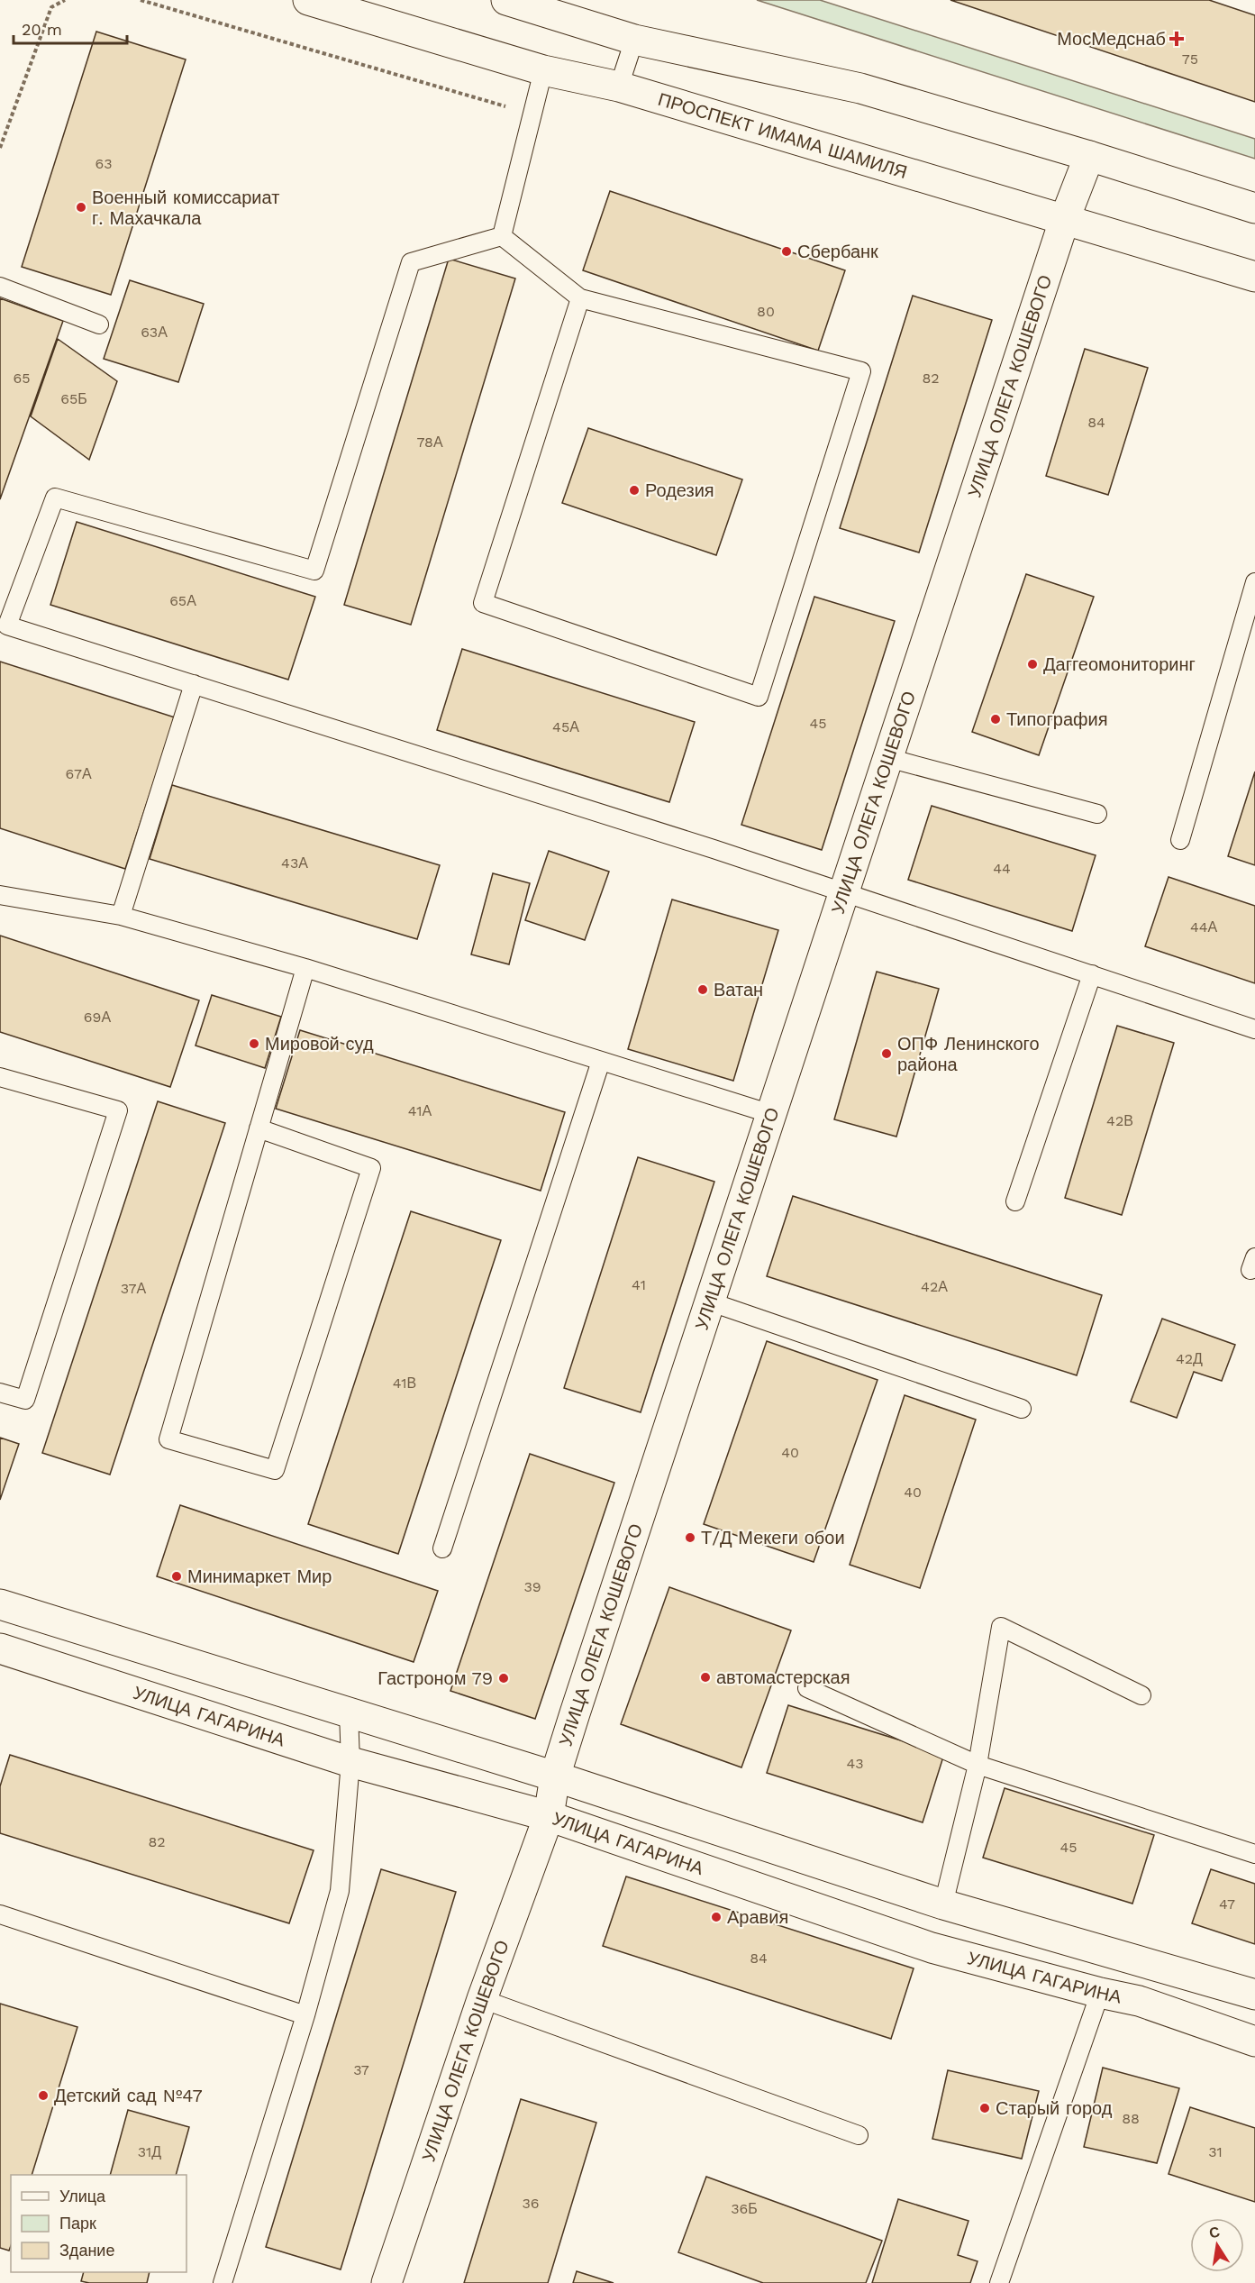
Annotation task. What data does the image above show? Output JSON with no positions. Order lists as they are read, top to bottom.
{
  "streets": {
    "main road": ["ПРОСПЕКТ ИМАМА ШАМИЛЯ", "УЛИЦА ОЛЕГА КОШЕВОГО", "УЛИЦА ГАГАРИНА"]
  },
  "crossings": [
    ["ПРОСПЕКТ ИМАМА ШАМИЛЯ", "УЛИЦА ОЛЕГА КОШЕВОГО"],
    ["УЛИЦА ОЛЕГА КОШЕВОГО", "УЛИЦА ГАГАРИНА"]
  ],
  "places": {
    "health": ["МосМедснаб"],
    "other": [
      "Военный комиссариат г. Махачкала",
      "Сбербанк",
      "Родезия",
      "Даггеомониторинг",
      "Типография",
      "Ватан",
      "Мировой суд",
      "ОПФ Ленинского района",
      "Т/Д Мекеги обои",
      "Минимаркет Мир",
      "автомастерская",
      "Гастроном 79",
      "Аравия",
      "Детский сад №47",
      "Старый город"
    ]
  },
  "house_numbers": [
    "75",
    "63",
    "80",
    "63А",
    "65",
    "82",
    "65Б",
    "84",
    "78А",
    "65А",
    "45",
    "45А",
    "67А",
    "43А",
    "44",
    "44А",
    "69А",
    "41А",
    "42В",
    "41",
    "42А",
    "37А",
    "42Д",
    "41В",
    "40",
    "40",
    "39",
    "43",
    "82",
    "45",
    "47",
    "84",
    "37",
    "88",
    "31Д",
    "31",
    "36",
    "36Б"
  ],
  "legend": ["Улица", "Парк", "Здание"],
  "scale_bar": "20 m",
  "north": "top"
}
